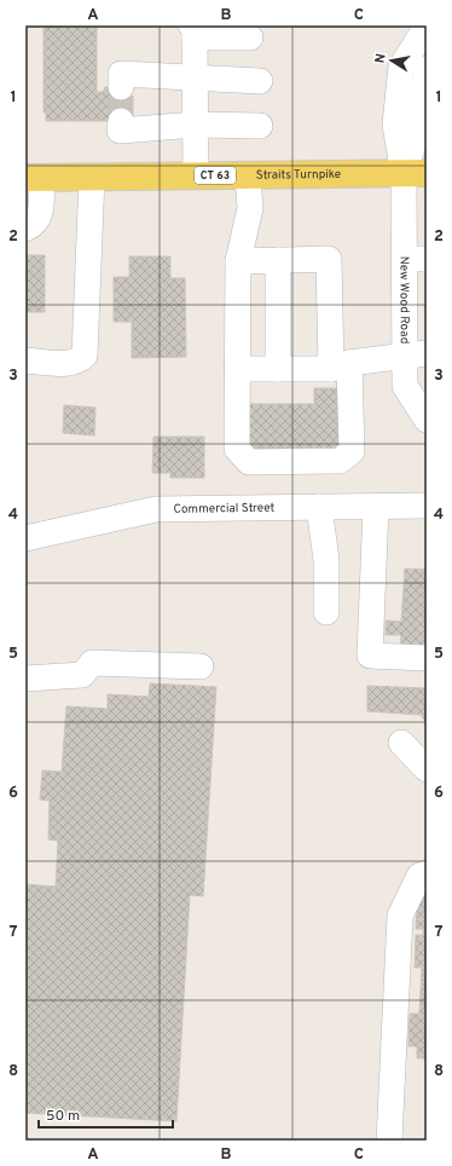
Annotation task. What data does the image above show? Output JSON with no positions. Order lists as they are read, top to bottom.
{
  "streets": {
    "main road": ["CT 63", "Straits Turnpike"],
    "street": ["New Wood Road", "Commercial Street"]
  },
  "crossings": [
    ["Straits Turnpike", "New Wood Road"]
  ],
  "scale_bar": "50 m",
  "north": "left",
  "grid": {
    "columns": ["A", "B", "C"],
    "rows": [
      "1",
      "2",
      "3",
      "4",
      "5",
      "6",
      "7",
      "8"
    ]
  }
}
